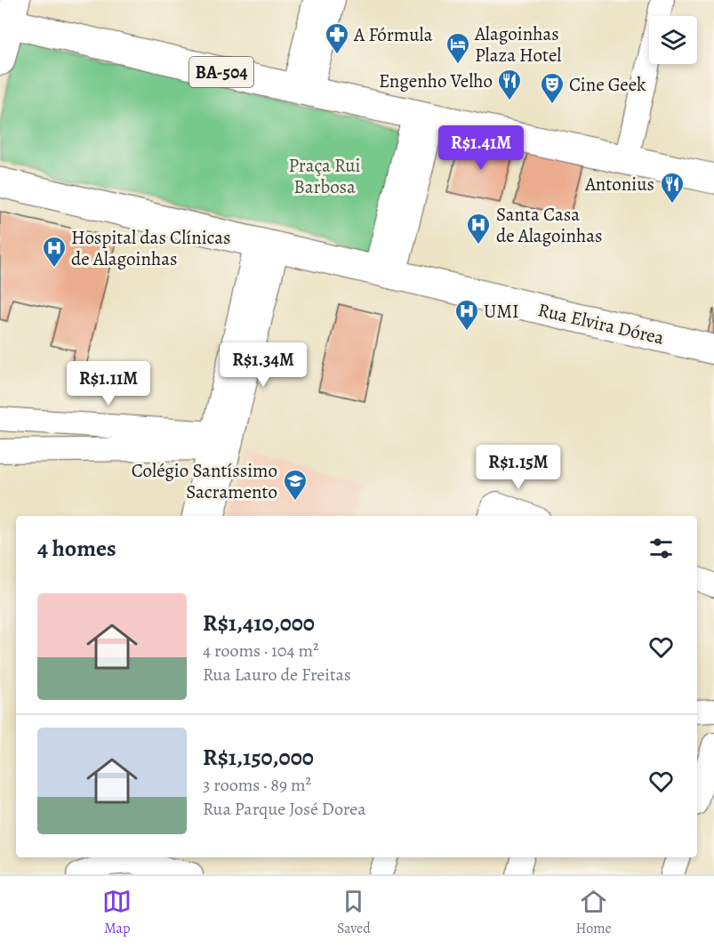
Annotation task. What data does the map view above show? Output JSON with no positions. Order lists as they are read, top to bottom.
{
  "streets": {
    "main road": ["BA-504", "Rua Elvira Dórea"]
  },
  "parks": ["Praça Rui Barbosa"],
  "places": {
    "pharmacy": ["A Fórmula"],
    "hotel": ["Alagoinhas Plaza Hotel"],
    "restaurant": ["Engenho Velho", "Antonius"],
    "theatre": ["Cine Geek"],
    "hospital": ["Santa Casa de Alagoinhas", "Hospital das Clínicas de Alagoinhas", "UMI"],
    "school or university": ["Colégio Santíssimo Sacramento"]
  },
  "page": {
    "price": [
      "R$1.41M",
      "R$1.34M",
      "R$1.11M",
      "R$1.15M"
    ],
    "heading": "4 homes",
    "list": [
      {
        "name": "R$1,410,000",
        "note": "4 rooms · 104 m² · Rua Lauro de Freitas"
      },
      {
        "name": "R$1,150,000",
        "note": "3 rooms · 89 m² · Rua Parque José Dorea"
      }
    ],
    "tabs": ["Map", "Saved", "Home"]
  }
}
